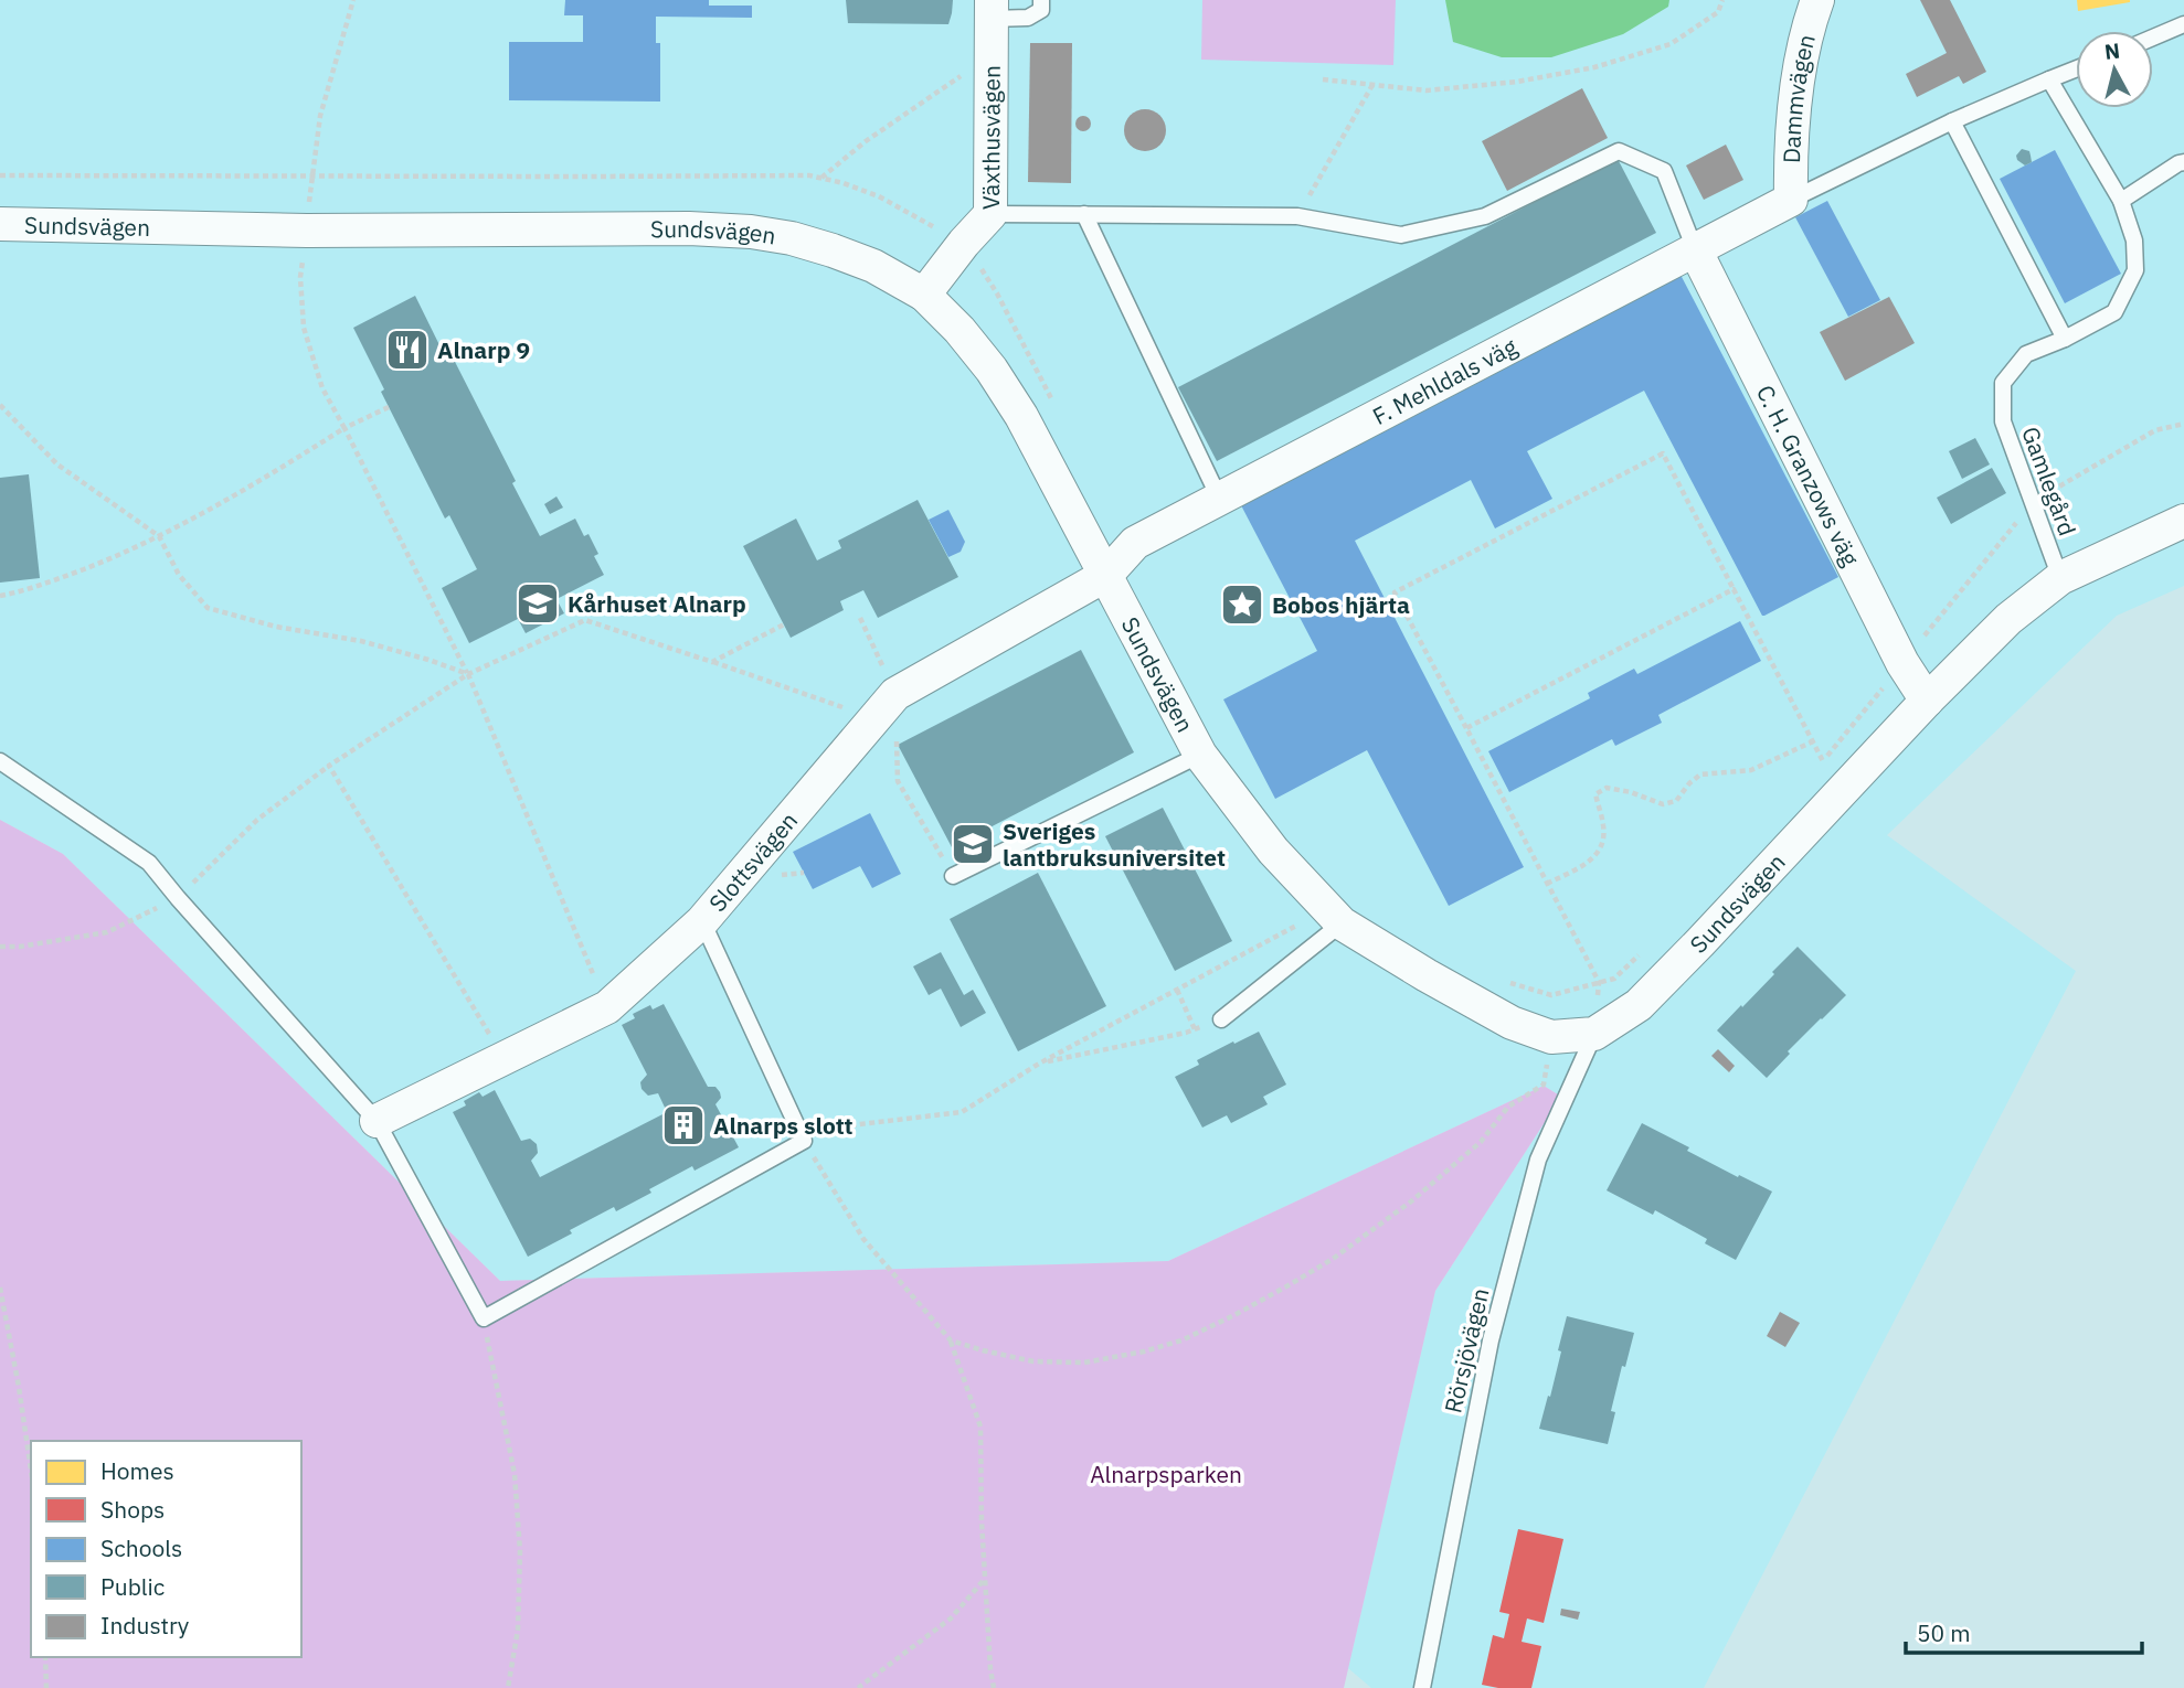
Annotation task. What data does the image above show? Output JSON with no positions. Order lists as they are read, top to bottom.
{
  "streets": {
    "street": [
      "Dammvägen",
      "Växthusvägen",
      "Sundsvägen",
      "F. Mehldals väg",
      "C. H. Granzows väg",
      "Slottsvägen"
    ],
    "lane": ["Gamlegård", "Rörsjövägen"]
  },
  "crossings": [
    ["Dammvägen", "F. Mehldals väg"],
    ["Växthusvägen", "Sundsvägen"],
    ["Sundsvägen", "F. Mehldals väg"],
    ["Sundsvägen", "C. H. Granzows väg"],
    ["Sundsvägen", "Gamlegård"],
    ["Sundsvägen", "Slottsvägen"],
    ["Sundsvägen", "Rörsjövägen"],
    ["F. Mehldals väg", "C. H. Granzows väg"],
    ["F. Mehldals väg", "Slottsvägen"]
  ],
  "parks": ["Alnarpsparken"],
  "places": {
    "restaurant": ["Alnarp 9"],
    "school or university": ["Kårhuset Alnarp", "Sveriges lantbruksuniversitet"],
    "place": ["Bobos hjärta"],
    "building": ["Alnarps slott"]
  },
  "legend": [
    "Homes",
    "Shops",
    "Schools",
    "Public",
    "Industry"
  ],
  "scale_bar": "50 m",
  "north": "top"
}
